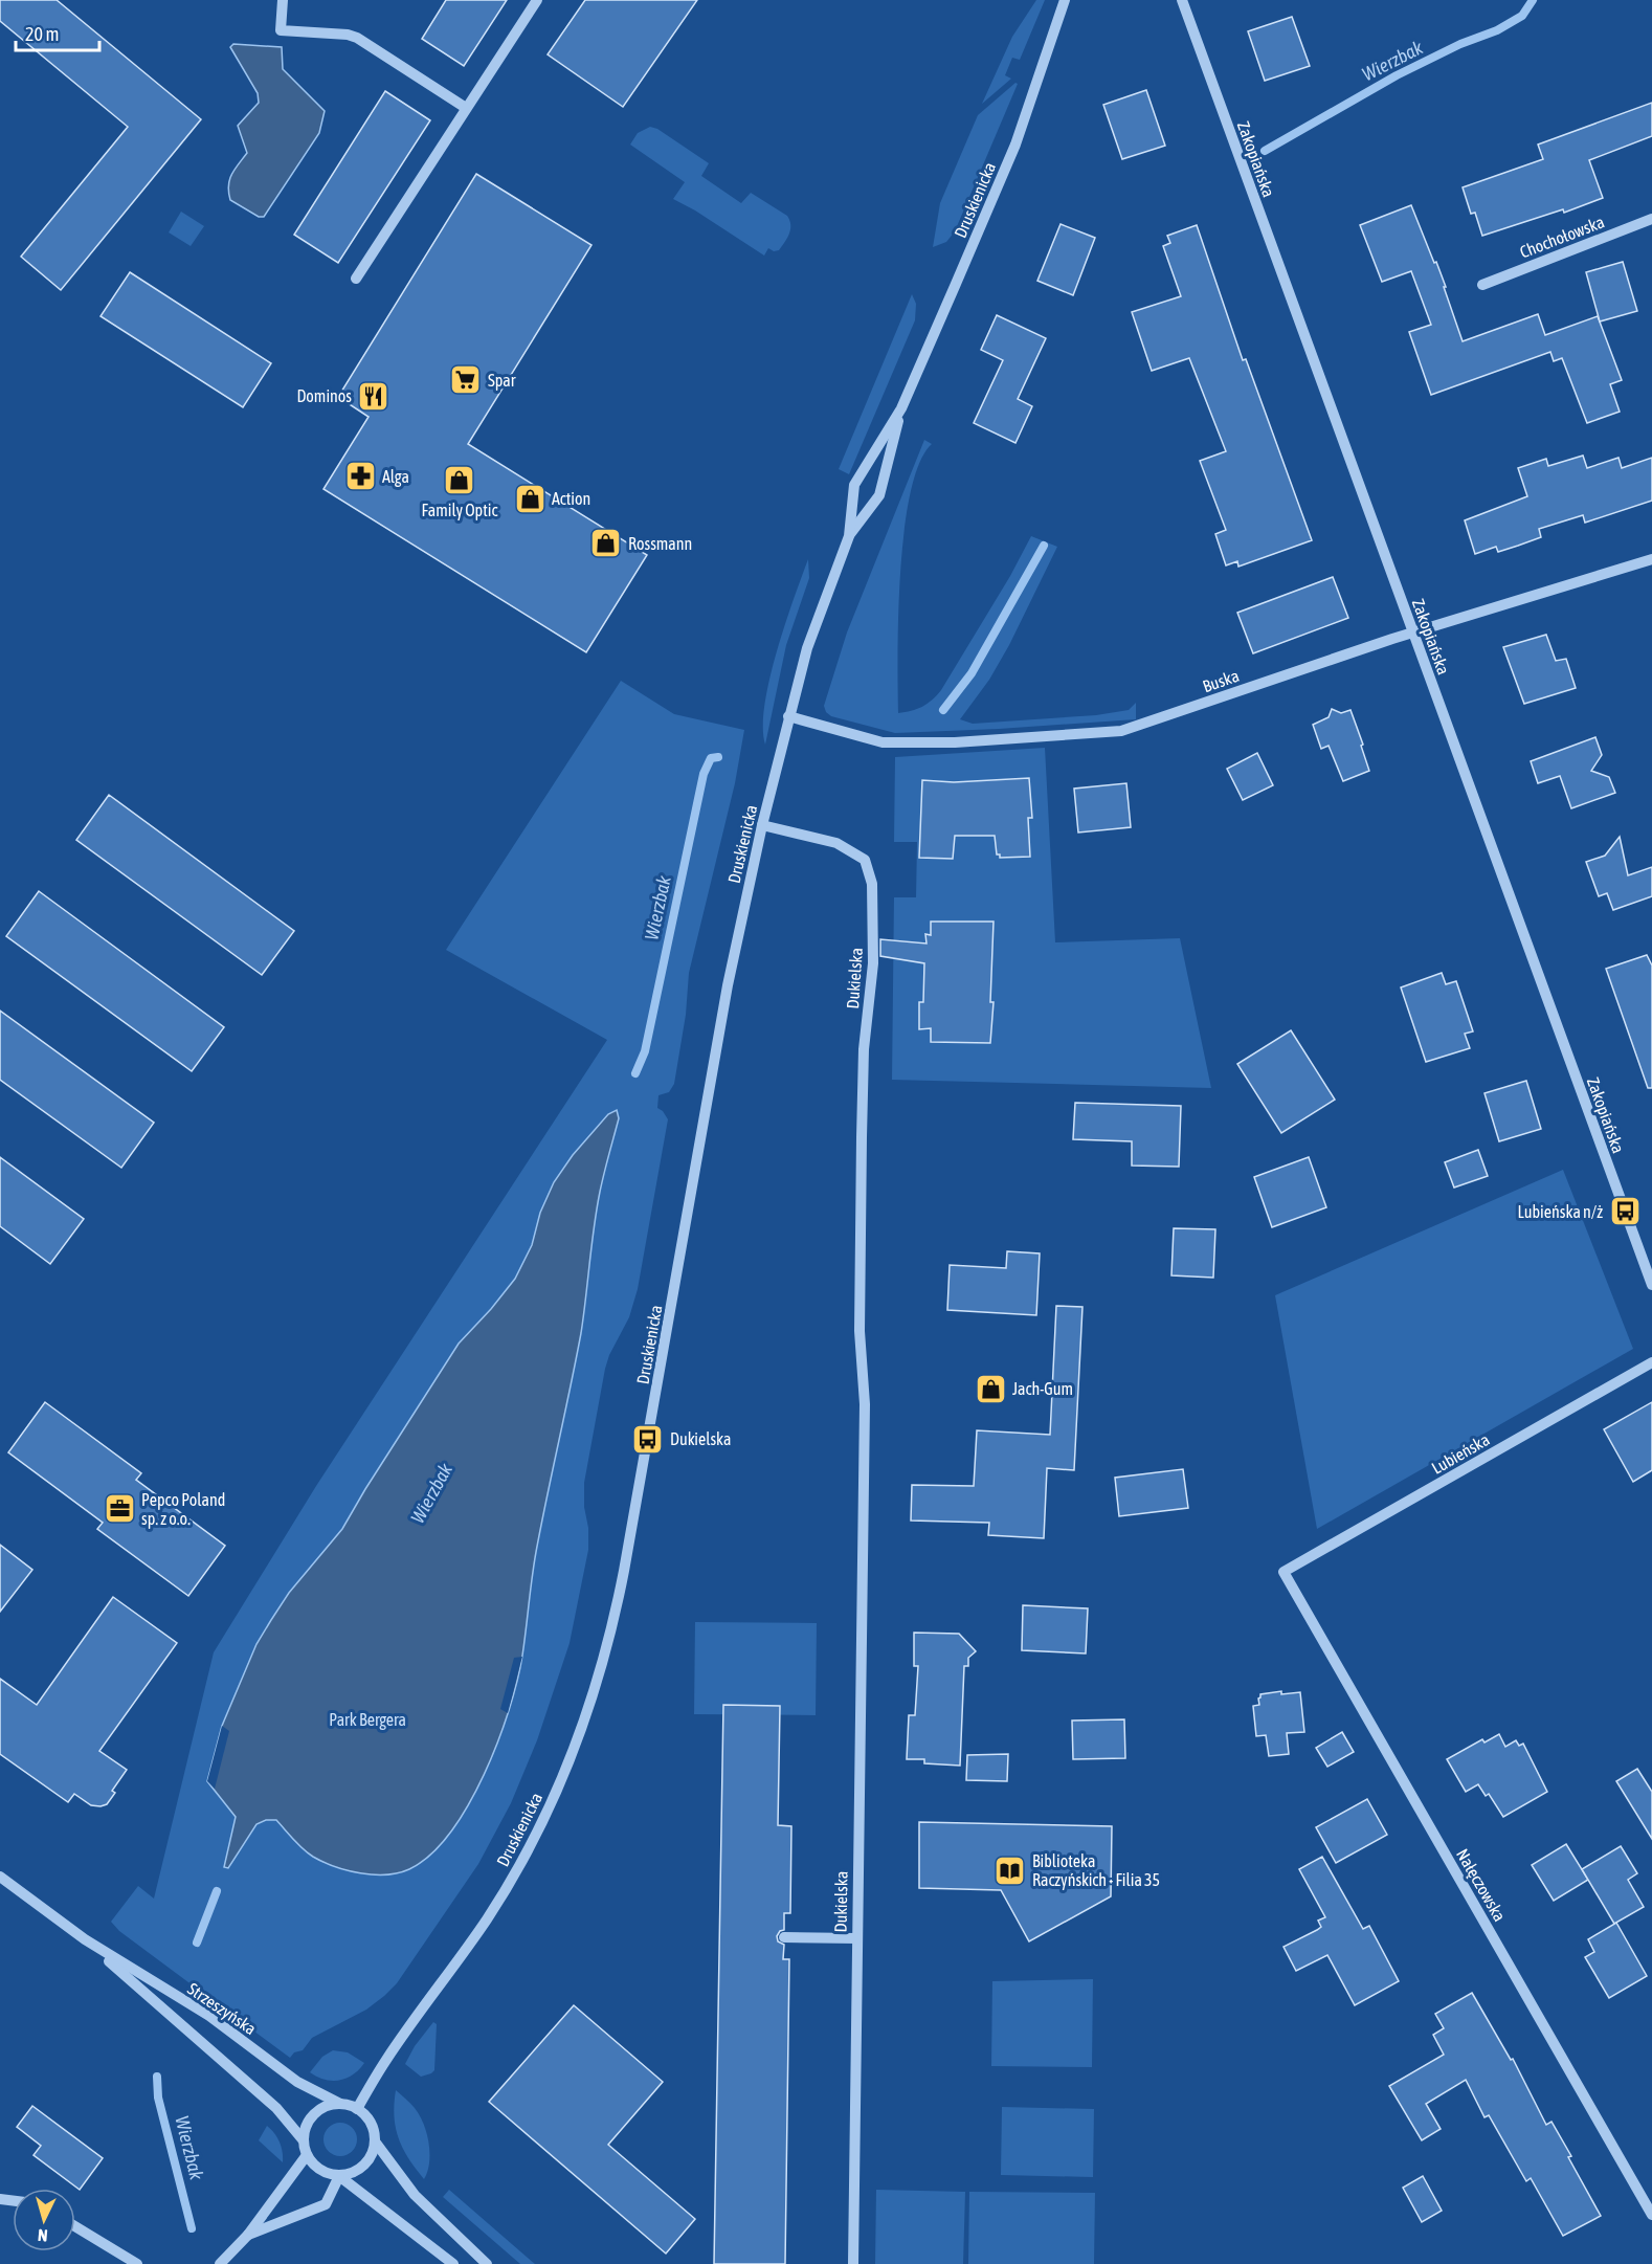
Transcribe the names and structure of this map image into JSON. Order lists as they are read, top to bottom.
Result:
{
  "streets": {
    "street": [
      "Zakopiańska",
      "Druskienicka",
      "Chochołowska",
      "Buska",
      "Dukielska",
      "Lubieńska",
      "Nałęczowska",
      "Strzeszyńska"
    ]
  },
  "crossings": [
    ["Zakopiańska", "Buska"],
    ["Druskienicka", "Buska"],
    ["Druskienicka", "Dukielska"],
    ["Druskienicka", "Strzeszyńska"],
    ["Lubieńska", "Nałęczowska"]
  ],
  "water": ["Wierzbak"],
  "parks": ["Park Bergera"],
  "places": {
    "supermarket": ["Spar"],
    "restaurant": ["Dominos"],
    "pharmacy": ["Alga"],
    "shop": [
      "Family Optic",
      "Action",
      "Rossmann",
      "Jach-Gum"
    ],
    "bus stop": ["Lubieńska n/ż", "Dukielska"],
    "office": ["Pepco Poland sp. z o.o."],
    "library": ["Biblioteka Raczyńskich - Filia 35"]
  },
  "scale_bar": "20 m",
  "north": "bottom"
}
